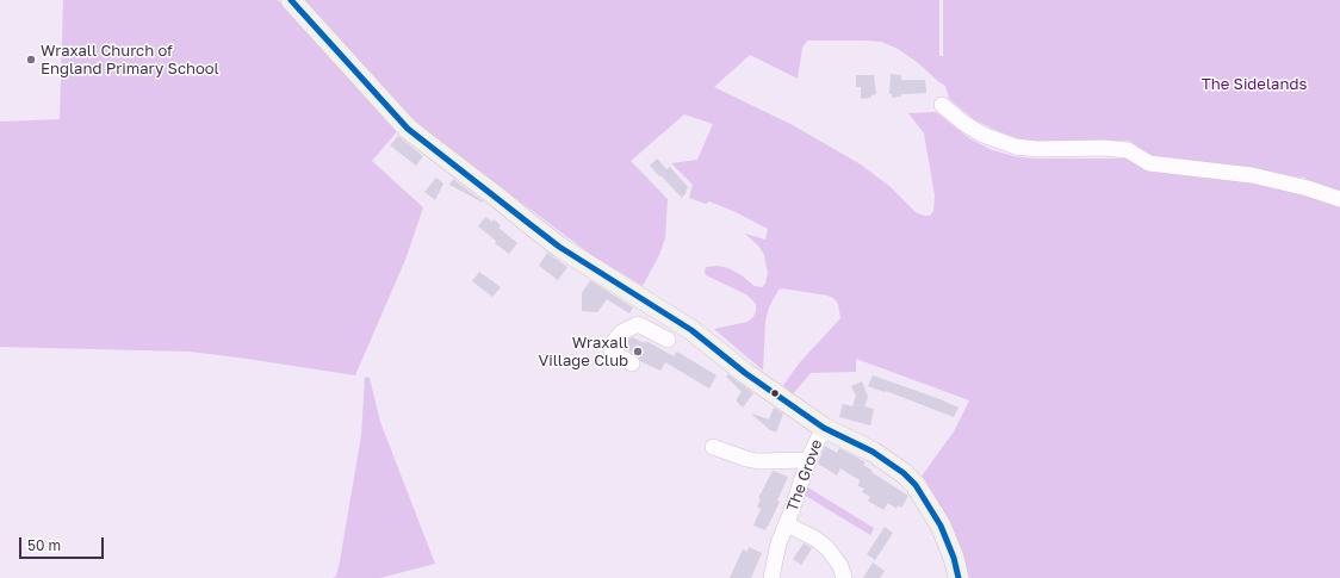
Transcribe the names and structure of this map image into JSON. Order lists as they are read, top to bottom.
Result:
{
  "streets": {
    "street": ["The Grove"]
  },
  "parks": ["The Sidelands"],
  "places": ["Wraxall Church of England Primary School", "Wraxall Village Club"],
  "scale_bar": "50 m"
}
